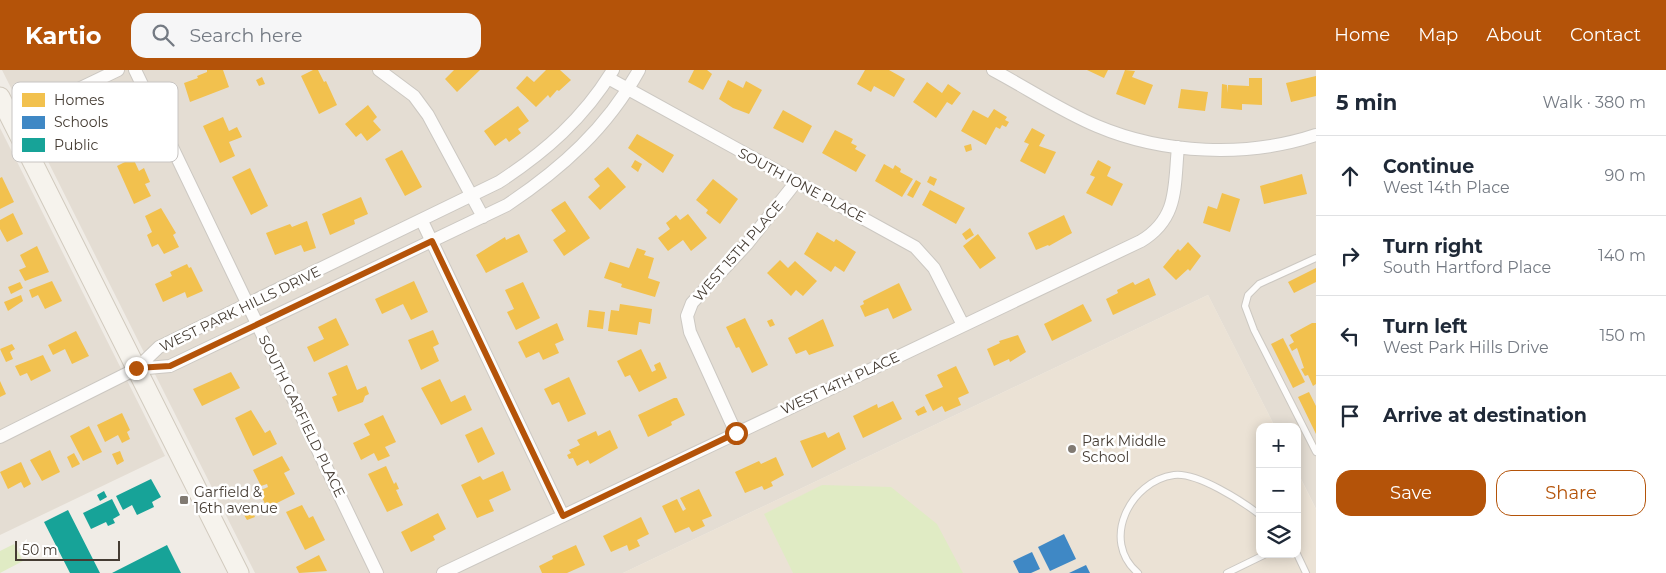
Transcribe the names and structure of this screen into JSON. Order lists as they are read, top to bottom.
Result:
{
  "streets": {
    "street": [
      "SOUTH IONE PLACE",
      "WEST 15TH PLACE",
      "WEST PARK HILLS DRIVE",
      "WEST 14TH PLACE",
      "SOUTH GARFIELD PLACE"
    ]
  },
  "crossings": [
    ["SOUTH IONE PLACE", "WEST 15TH PLACE"],
    ["SOUTH IONE PLACE", "WEST PARK HILLS DRIVE"],
    ["SOUTH IONE PLACE", "WEST 14TH PLACE"],
    ["WEST 15TH PLACE", "WEST 14TH PLACE"],
    ["WEST PARK HILLS DRIVE", "SOUTH GARFIELD PLACE"]
  ],
  "places": {
    "other": ["Park Middle School"],
    "transit": ["Garfield & 16th avenue"]
  },
  "legend": ["Homes", "Schools", "Public"],
  "scale_bar": "50 m",
  "page": {
    "header": "Kartio",
    "search": "Search here",
    "nav": [
      "Home",
      "Map",
      "About",
      "Contact"
    ],
    "heading": ["5 min", "Walk · 380 m"],
    "list": [
      ["Continue", "West 14th Place", "90 m"],
      ["Turn right", "South Hartford Place", "140 m"],
      ["Turn left", "West Park Hills Drive", "150 m"],
      "Arrive at destination"
    ],
    "map_buttons": ["+", "−"],
    "buttons": ["Save", "Share"],
    "scale": "50 m"
  }
}
